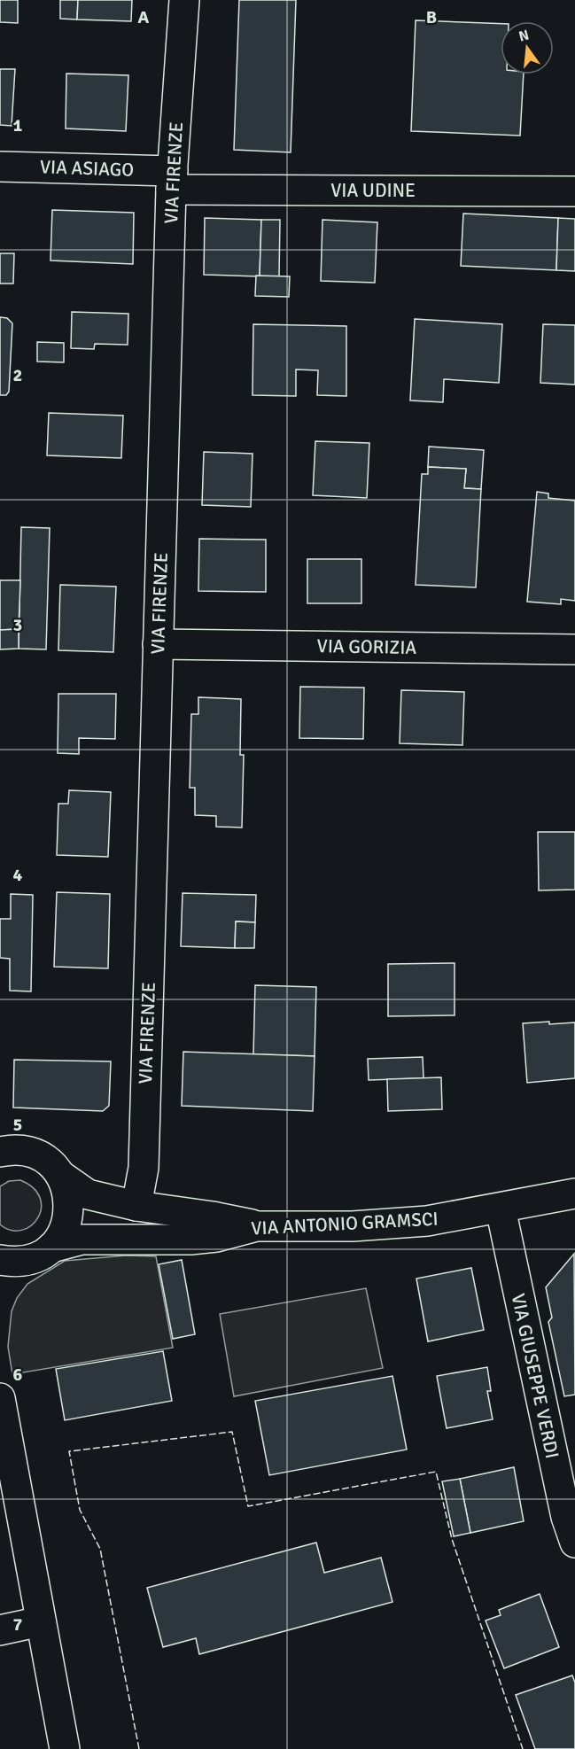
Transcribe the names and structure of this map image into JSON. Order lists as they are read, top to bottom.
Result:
{
  "streets": {
    "street": [
      "VIA ASIAGO",
      "VIA FIRENZE",
      "VIA UDINE",
      "VIA GORIZIA",
      "VIA ANTONIO GRAMSCI",
      "VIA GIUSEPPE VERDI"
    ]
  },
  "crossings": [
    ["VIA ASIAGO", "VIA FIRENZE"],
    ["VIA ASIAGO", "VIA UDINE"],
    ["VIA FIRENZE", "VIA UDINE"],
    ["VIA FIRENZE", "VIA GORIZIA"],
    ["VIA ANTONIO GRAMSCI", "VIA GIUSEPPE VERDI"]
  ],
  "north": "top",
  "grid": {
    "columns": ["A", "B"],
    "rows": [
      "1",
      "2",
      "3",
      "4",
      "5",
      "6",
      "7"
    ]
  }
}
